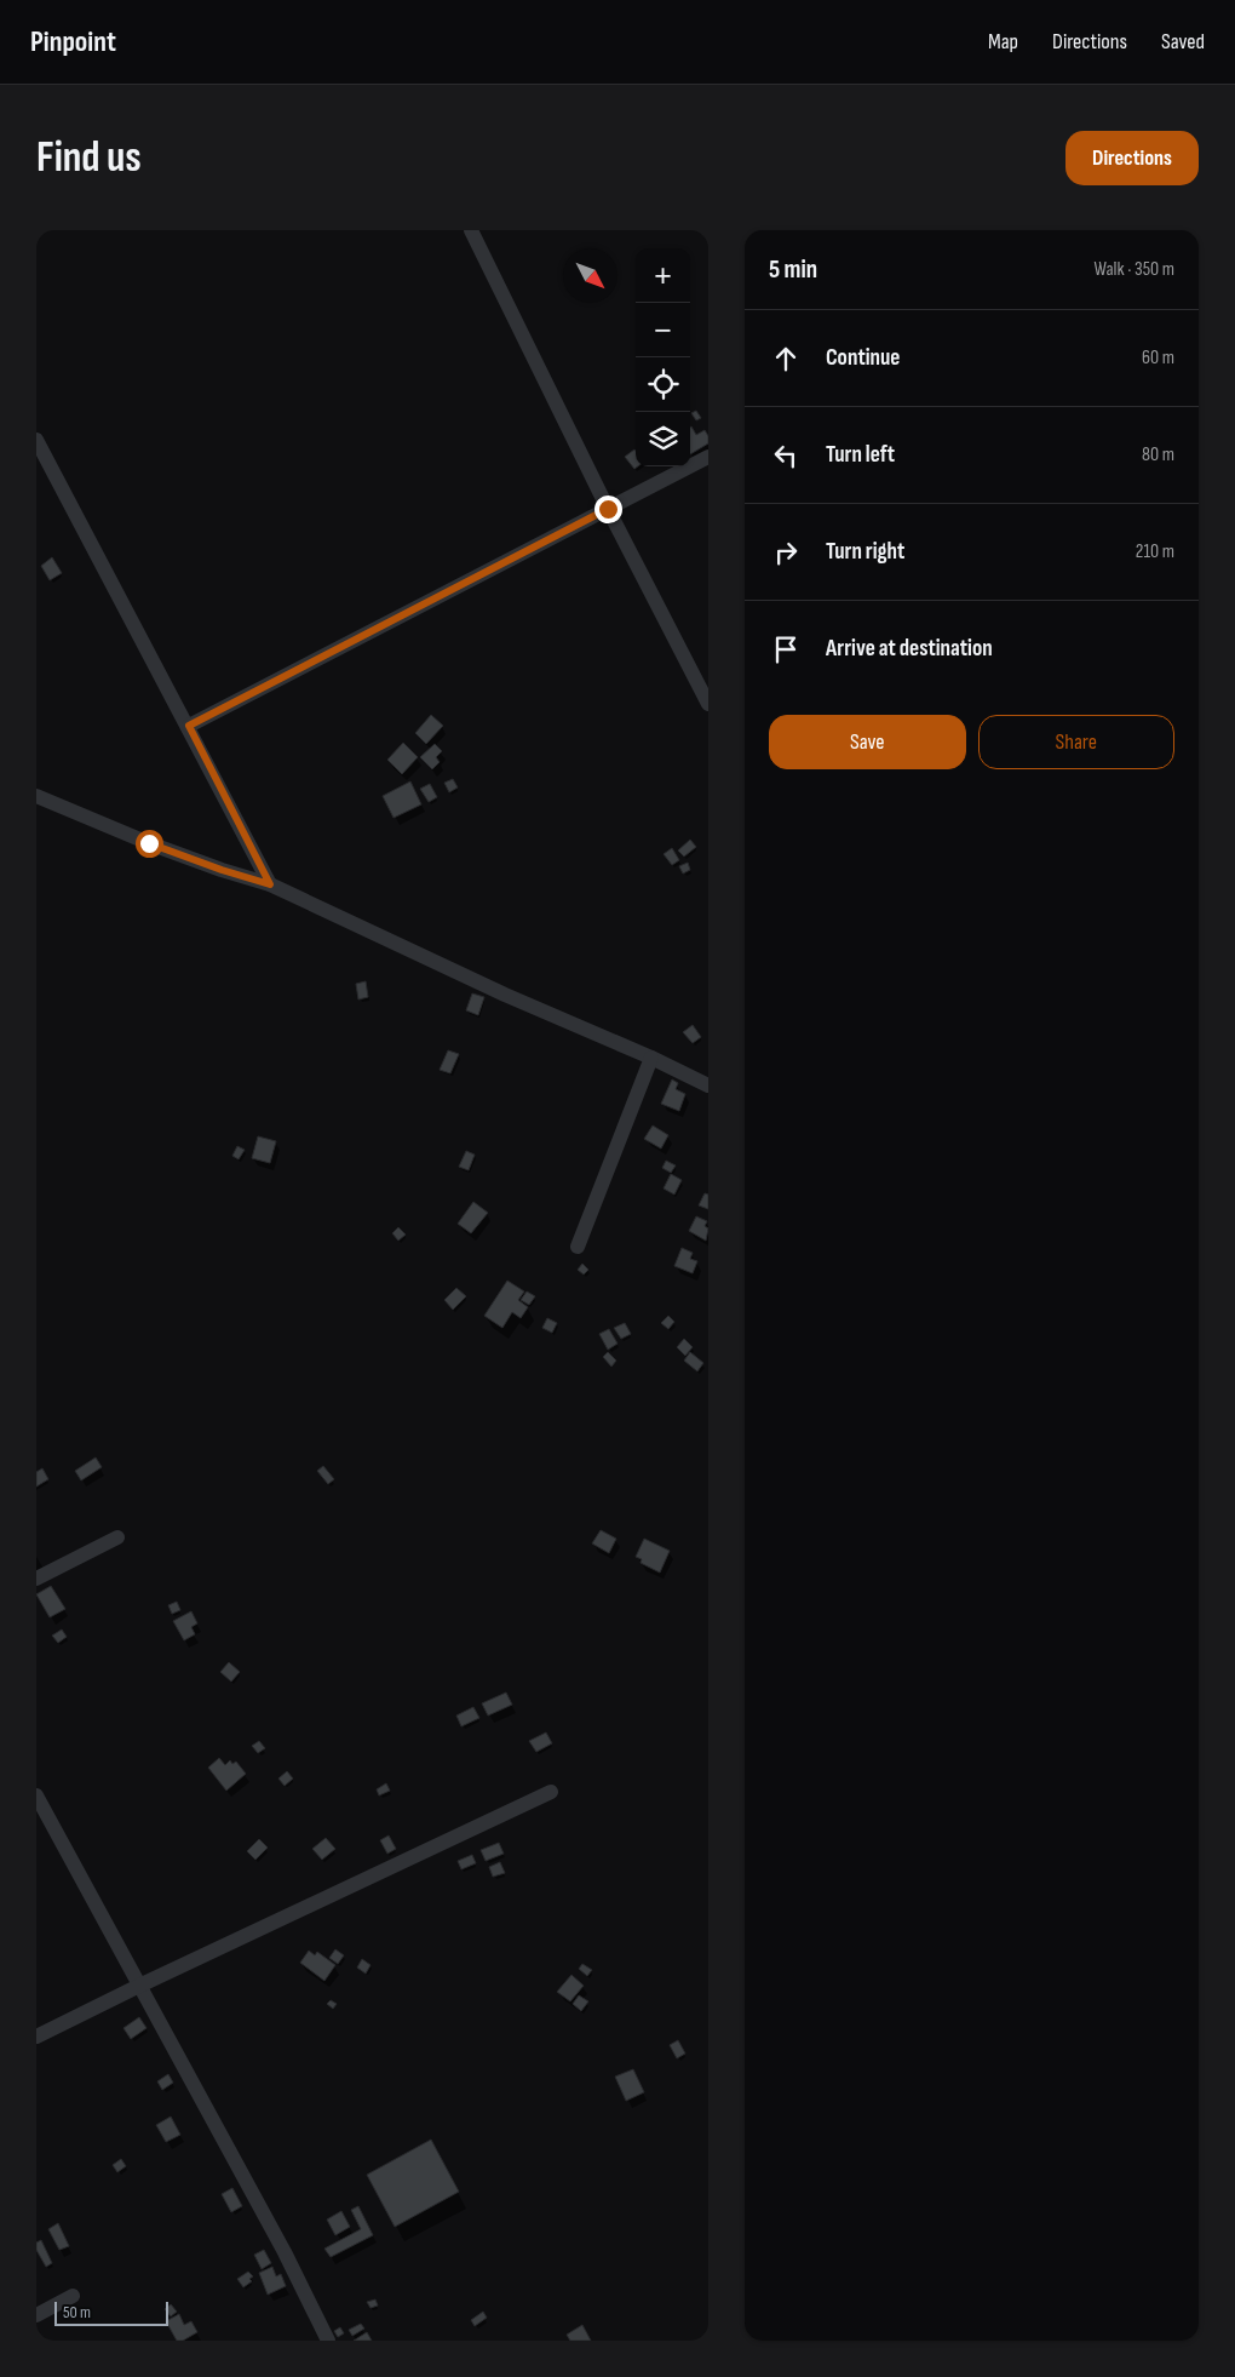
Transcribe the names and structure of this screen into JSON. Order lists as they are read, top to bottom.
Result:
{
  "scale_bar": "50 m",
  "north": "bottom right",
  "page": {
    "header": "Pinpoint",
    "nav": ["Map", "Directions", "Saved"],
    "buttons": [
      "Directions",
      ["Save", "Share"]
    ],
    "title": "Find us",
    "heading": ["5 min", "Walk · 350 m"],
    "map_buttons": ["+", "−"],
    "list": [
      ["Continue", "60 m"],
      ["Turn left", "80 m"],
      ["Turn right", "210 m"],
      "Arrive at destination"
    ],
    "scale": "50 m"
  }
}
